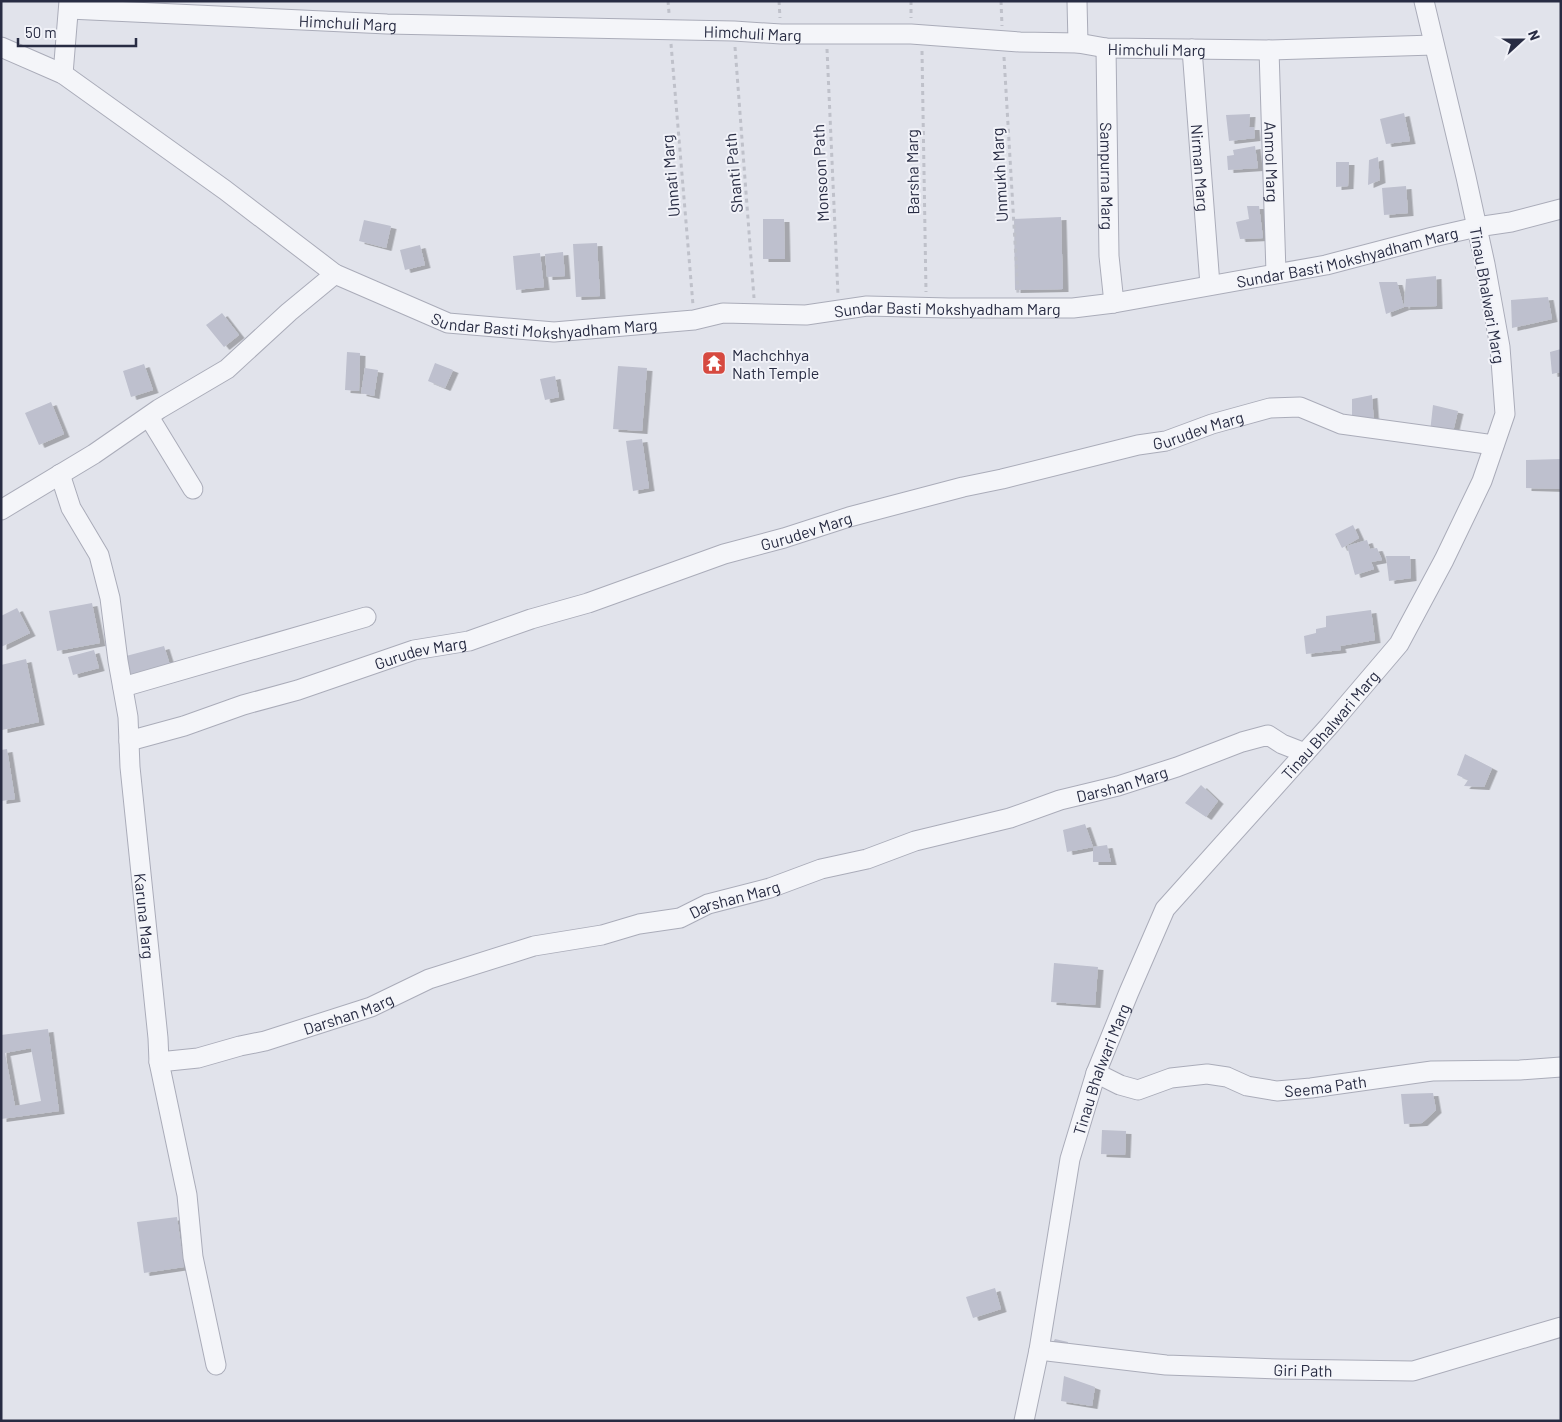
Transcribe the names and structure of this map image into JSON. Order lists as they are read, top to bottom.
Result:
{
  "streets": {
    "street": [
      "Himchuli Marg",
      "Anmol Marg",
      "Nirman Marg",
      "Sampurna Marg",
      "Sundar Basti Mokshyadham Marg",
      "Tinau Bhalwari Marg",
      "Gurudev Marg",
      "Darshan Marg",
      "Karuna Marg",
      "Seema Path",
      "Giri Path"
    ],
    "path": [
      "Barsha Marg",
      "Shanti Path",
      "Monsoon Path",
      "Unmukh Marg",
      "Unnati Marg"
    ]
  },
  "crossings": [
    ["Himchuli Marg", "Anmol Marg"],
    ["Himchuli Marg", "Nirman Marg"],
    ["Himchuli Marg", "Barsha Marg"],
    ["Himchuli Marg", "Shanti Path"],
    ["Himchuli Marg", "Monsoon Path"],
    ["Himchuli Marg", "Unmukh Marg"],
    ["Himchuli Marg", "Unnati Marg"],
    ["Himchuli Marg", "Sampurna Marg"],
    ["Himchuli Marg", "Tinau Bhalwari Marg"],
    ["Anmol Marg", "Sundar Basti Mokshyadham Marg"],
    ["Nirman Marg", "Sundar Basti Mokshyadham Marg"],
    ["Barsha Marg", "Sundar Basti Mokshyadham Marg"],
    ["Shanti Path", "Sundar Basti Mokshyadham Marg"],
    ["Monsoon Path", "Sundar Basti Mokshyadham Marg"],
    ["Unmukh Marg", "Sundar Basti Mokshyadham Marg"],
    ["Unnati Marg", "Sundar Basti Mokshyadham Marg"],
    ["Sampurna Marg", "Sundar Basti Mokshyadham Marg"],
    ["Sundar Basti Mokshyadham Marg", "Tinau Bhalwari Marg"],
    ["Tinau Bhalwari Marg", "Gurudev Marg"],
    ["Tinau Bhalwari Marg", "Darshan Marg"],
    ["Tinau Bhalwari Marg", "Seema Path"],
    ["Tinau Bhalwari Marg", "Giri Path"],
    ["Gurudev Marg", "Karuna Marg"],
    ["Darshan Marg", "Karuna Marg"]
  ],
  "places": {
    "temple": ["Machchhya Nath Temple"]
  },
  "scale_bar": "50 m",
  "north": "right"
}
